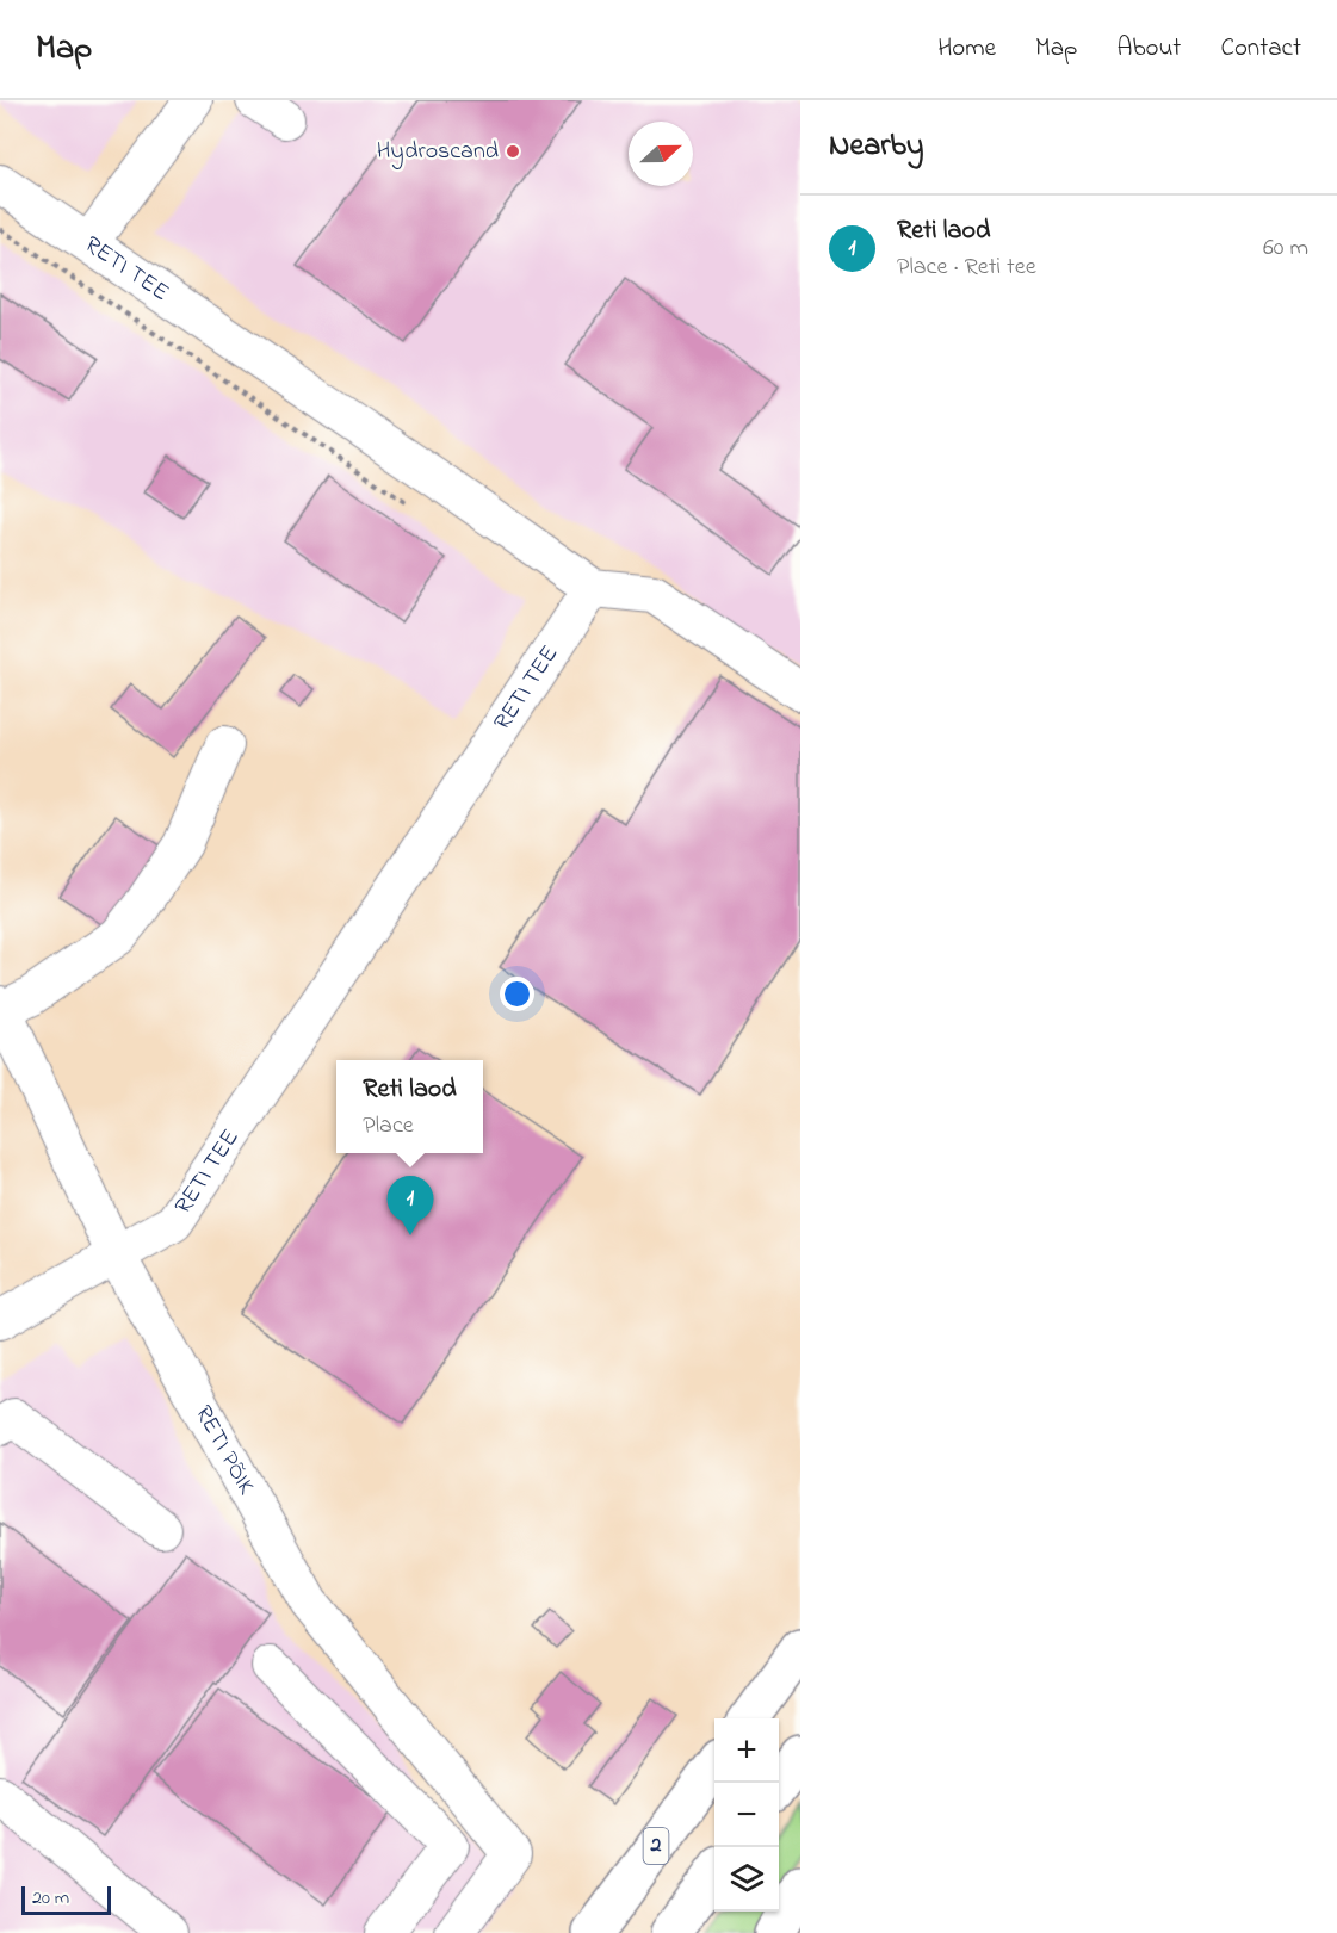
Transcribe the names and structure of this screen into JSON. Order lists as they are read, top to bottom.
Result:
{
  "streets": {
    "highway": ["2"],
    "street": ["RETI TEE", "RETI PÕIK"]
  },
  "crossings": [
    ["RETI TEE", "RETI PÕIK"]
  ],
  "places": ["Hydroscand"],
  "scale_bar": "20 m",
  "north": "right",
  "page": {
    "header": "Map",
    "nav": [
      "Home",
      "Map",
      "About",
      "Contact"
    ],
    "heading": "Nearby",
    "list": [
      {
        "mark": "1",
        "name": "Reti laod",
        "note": "Place · Reti tee",
        "value": "60 m"
      }
    ],
    "popup": ["Reti laod", "Place"],
    "pins": "1",
    "map_buttons": ["+", "−"],
    "scale": "20 m"
  }
}
